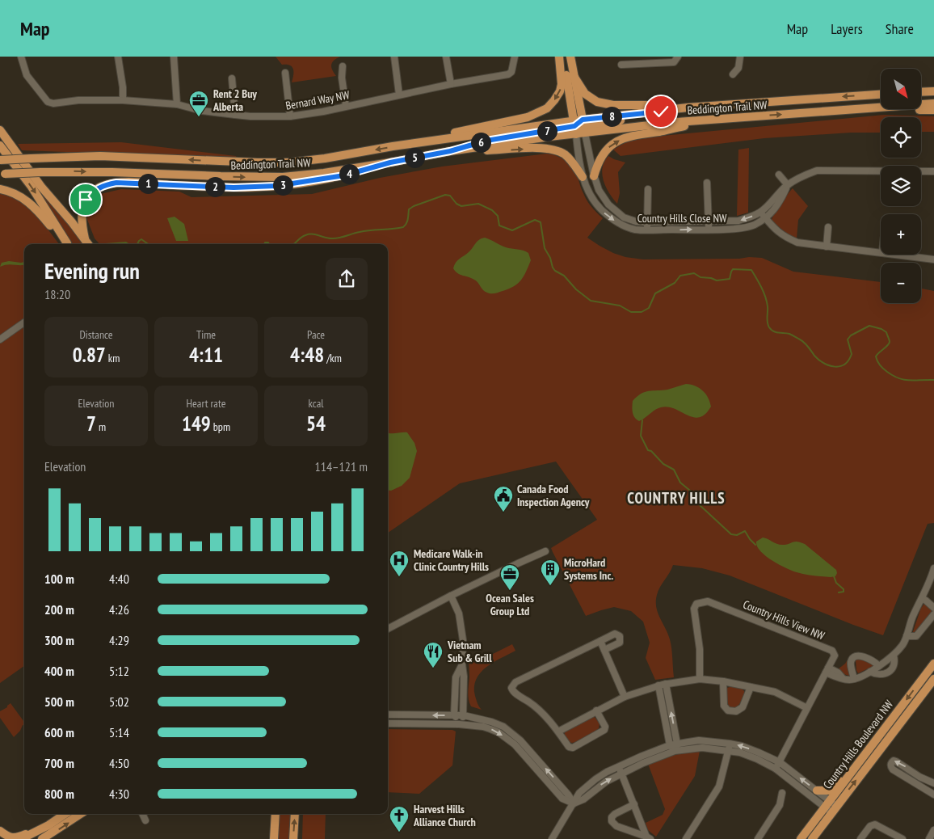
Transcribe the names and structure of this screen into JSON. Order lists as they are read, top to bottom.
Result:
{
  "streets": {
    "main road": ["Beddington Trail NW", "Country Hills Boulevard NW"],
    "street": ["Bernard Way NW", "Country Hills Close NW", "Country Hills View NW"]
  },
  "crossings": [
    ["Beddington Trail NW", "Country Hills Close NW"]
  ],
  "districts": ["COUNTRY HILLS"],
  "places": {
    "office": ["Rent 2 Buy Alberta", "Ocean Sales Group Ltd"],
    "public building": ["Canada Food Inspection Agency"],
    "hospital": ["Medicare Walk-in Clinic Country Hills"],
    "building": ["MicroHard Systems Inc."],
    "restaurant": ["Vietnam Sub & Grill"],
    "church": ["Harvest Hills Alliance Church"]
  },
  "north": "bottom right",
  "page": {
    "header": "Map",
    "nav": ["Map", "Layers", "Share"],
    "map_buttons": ["+", "−"],
    "pins": [
      "8",
      "7",
      "6",
      "5",
      "4",
      "1",
      "3",
      "2"
    ],
    "heading": ["Evening run", "18:20"],
    "stats": [
      ["Distance", "0.87 km"],
      ["Time", "4:11"],
      ["Pace", "4:48 /km"],
      ["Elevation", "7 m"],
      ["Heart rate", "149 bpm"],
      ["kcal", "54"]
    ],
    "chart": ["Elevation", "114–121 m"],
    "list": [
      {
        "name": "100 m",
        "note": "4:40"
      },
      {
        "name": "200 m",
        "note": "4:26"
      },
      {
        "name": "300 m",
        "note": "4:29"
      },
      {
        "name": "400 m",
        "note": "5:12"
      },
      {
        "name": "500 m",
        "note": "5:02"
      },
      {
        "name": "600 m",
        "note": "5:14"
      },
      {
        "name": "700 m",
        "note": "4:50"
      },
      {
        "name": "800 m",
        "note": "4:30"
      }
    ]
  }
}
